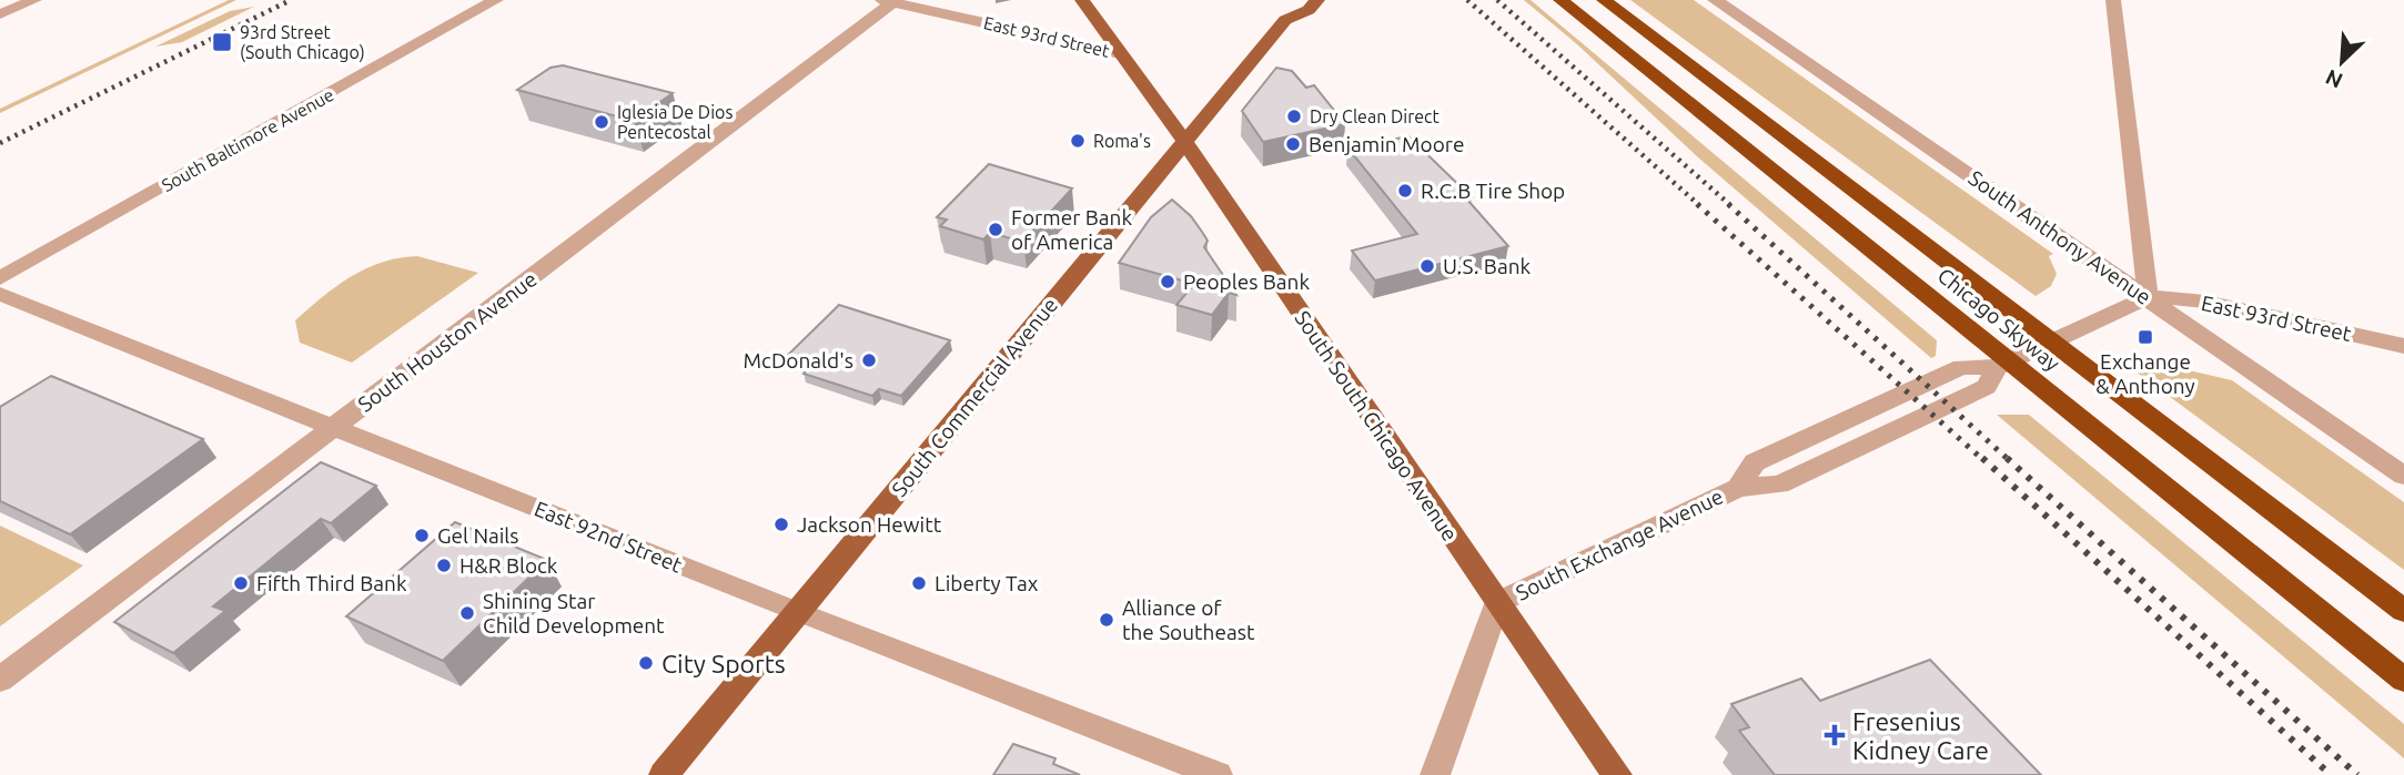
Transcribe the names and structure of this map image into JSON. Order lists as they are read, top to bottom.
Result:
{
  "streets": {
    "highway": ["Chicago Skyway"],
    "main road": ["South Commercial Avenue", "South South Chicago Avenue"],
    "street": [
      "East 93rd Street",
      "South Baltimore Avenue",
      "South Anthony Avenue",
      "South Houston Avenue",
      "East 92nd Street",
      "South Exchange Avenue"
    ]
  },
  "crossings": [
    ["East 93rd Street", "South Anthony Avenue"],
    ["East 93rd Street", "South Houston Avenue"],
    ["East 93rd Street", "South South Chicago Avenue"],
    ["East 93rd Street", "South Exchange Avenue"],
    ["South Anthony Avenue", "South Exchange Avenue"],
    ["South Houston Avenue", "East 92nd Street"],
    ["South Commercial Avenue", "South South Chicago Avenue"],
    ["South Commercial Avenue", "East 92nd Street"],
    ["South South Chicago Avenue", "South Exchange Avenue"]
  ],
  "places": {
    "transit": ["93rd Street (South Chicago)", "Exchange & Anthony"],
    "other": [
      "Dry Clean Direct",
      "Iglesia De Dios Pentecostal",
      "Roma's",
      "Benjamin Moore",
      "R.C.B Tire Shop",
      "Former Bank of America",
      "U.S. Bank",
      "Peoples Bank",
      "McDonald's",
      "Jackson Hewitt",
      "Gel Nails",
      "H&R Block",
      "Fifth Third Bank",
      "Liberty Tax",
      "Shining Star Child Development",
      "Alliance of the Southeast",
      "City Sports"
    ],
    "health": ["Fresenius Kidney Care"]
  },
  "north": "bottom left"
}
